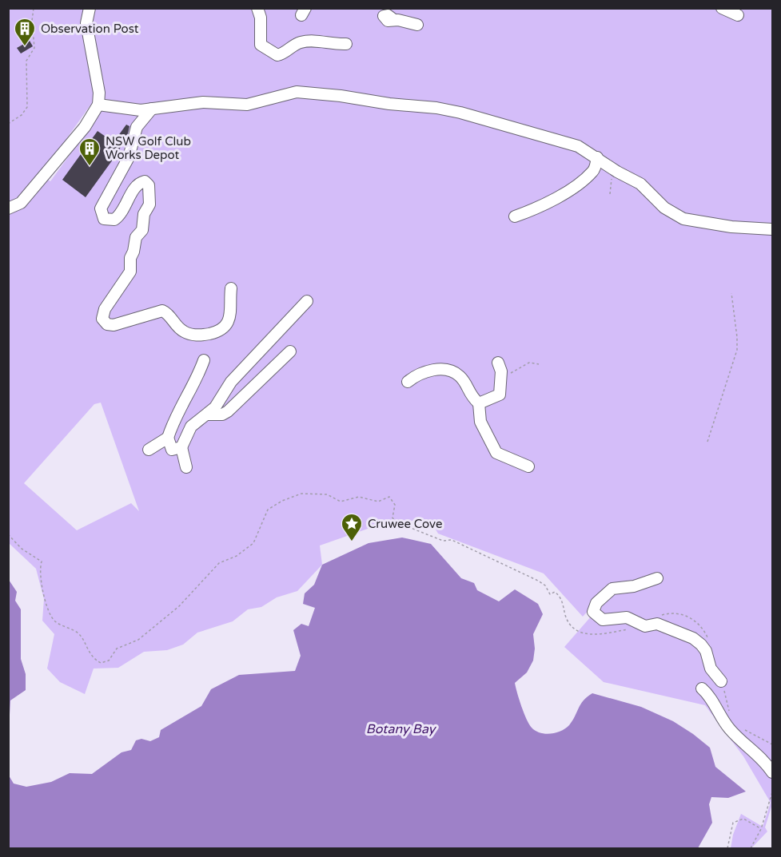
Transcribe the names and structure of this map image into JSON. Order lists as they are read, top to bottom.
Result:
{
  "water": ["Botany Bay"],
  "places": {
    "building": ["Observation Post", "NSW Golf Club Works Depot"],
    "place": ["Cruwee Cove"]
  }
}
